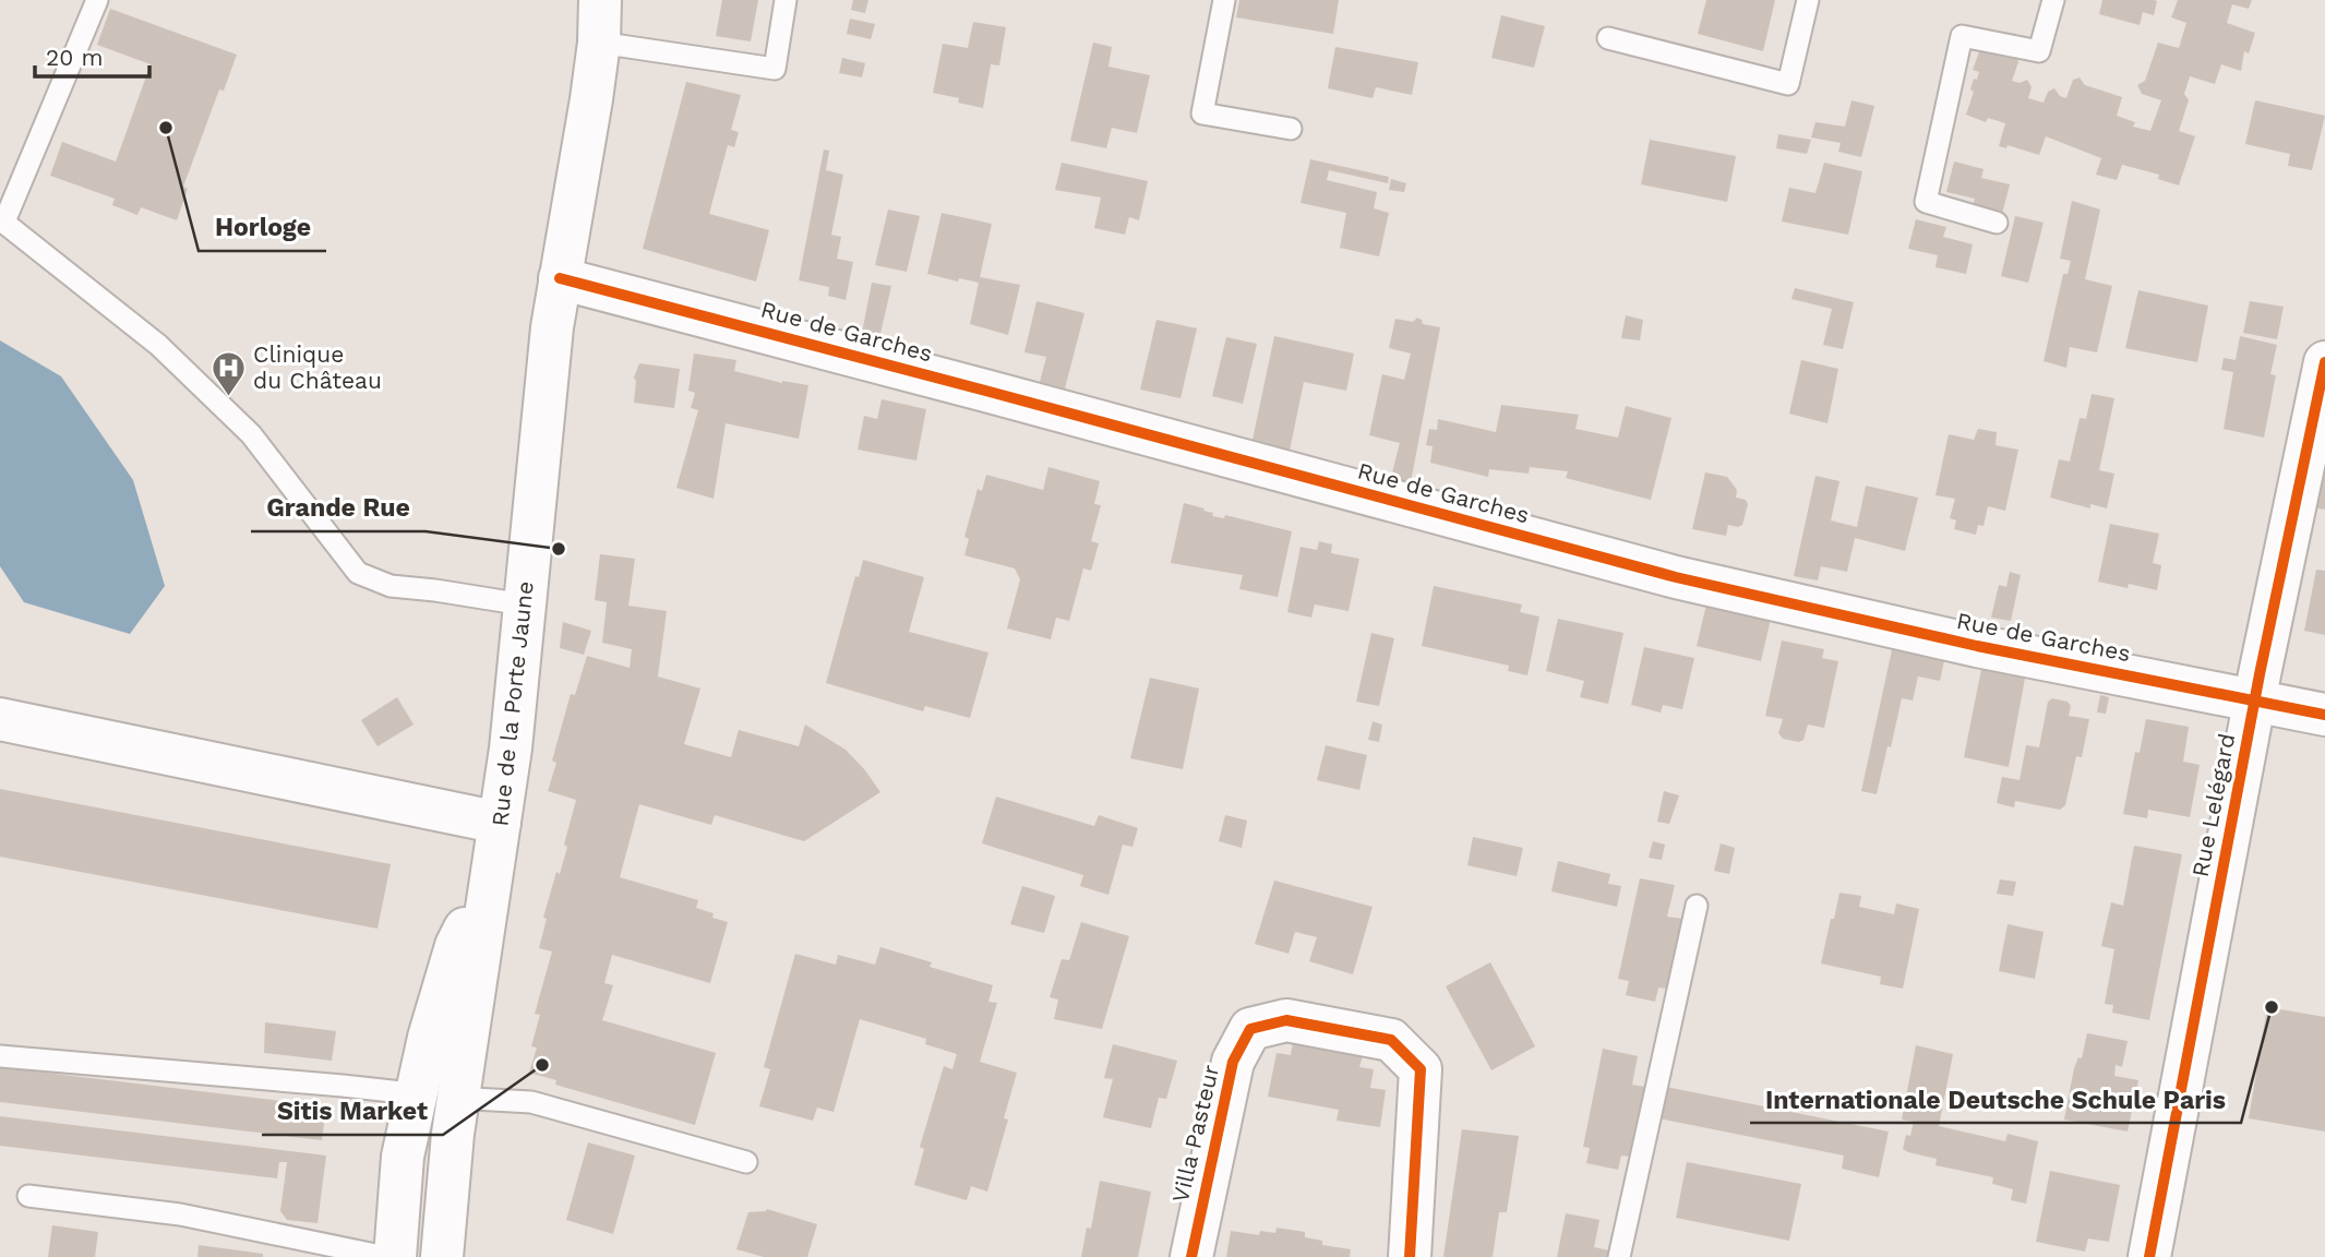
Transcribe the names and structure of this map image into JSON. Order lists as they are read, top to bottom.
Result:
{
  "streets": {
    "street": [
      "Rue de Garches",
      "Rue de la Porte Jaune",
      "Rue Lelégard",
      "Villa Pasteur"
    ]
  },
  "crossings": [
    ["Rue de Garches", "Rue de la Porte Jaune"],
    ["Rue de Garches", "Rue Lelégard"]
  ],
  "places": {
    "other": [
      "Horloge",
      "Grande Rue",
      "Internationale Deutsche Schule Paris",
      "Sitis Market"
    ],
    "hospital": ["Clinique du Château"]
  },
  "scale_bar": "20 m"
}
